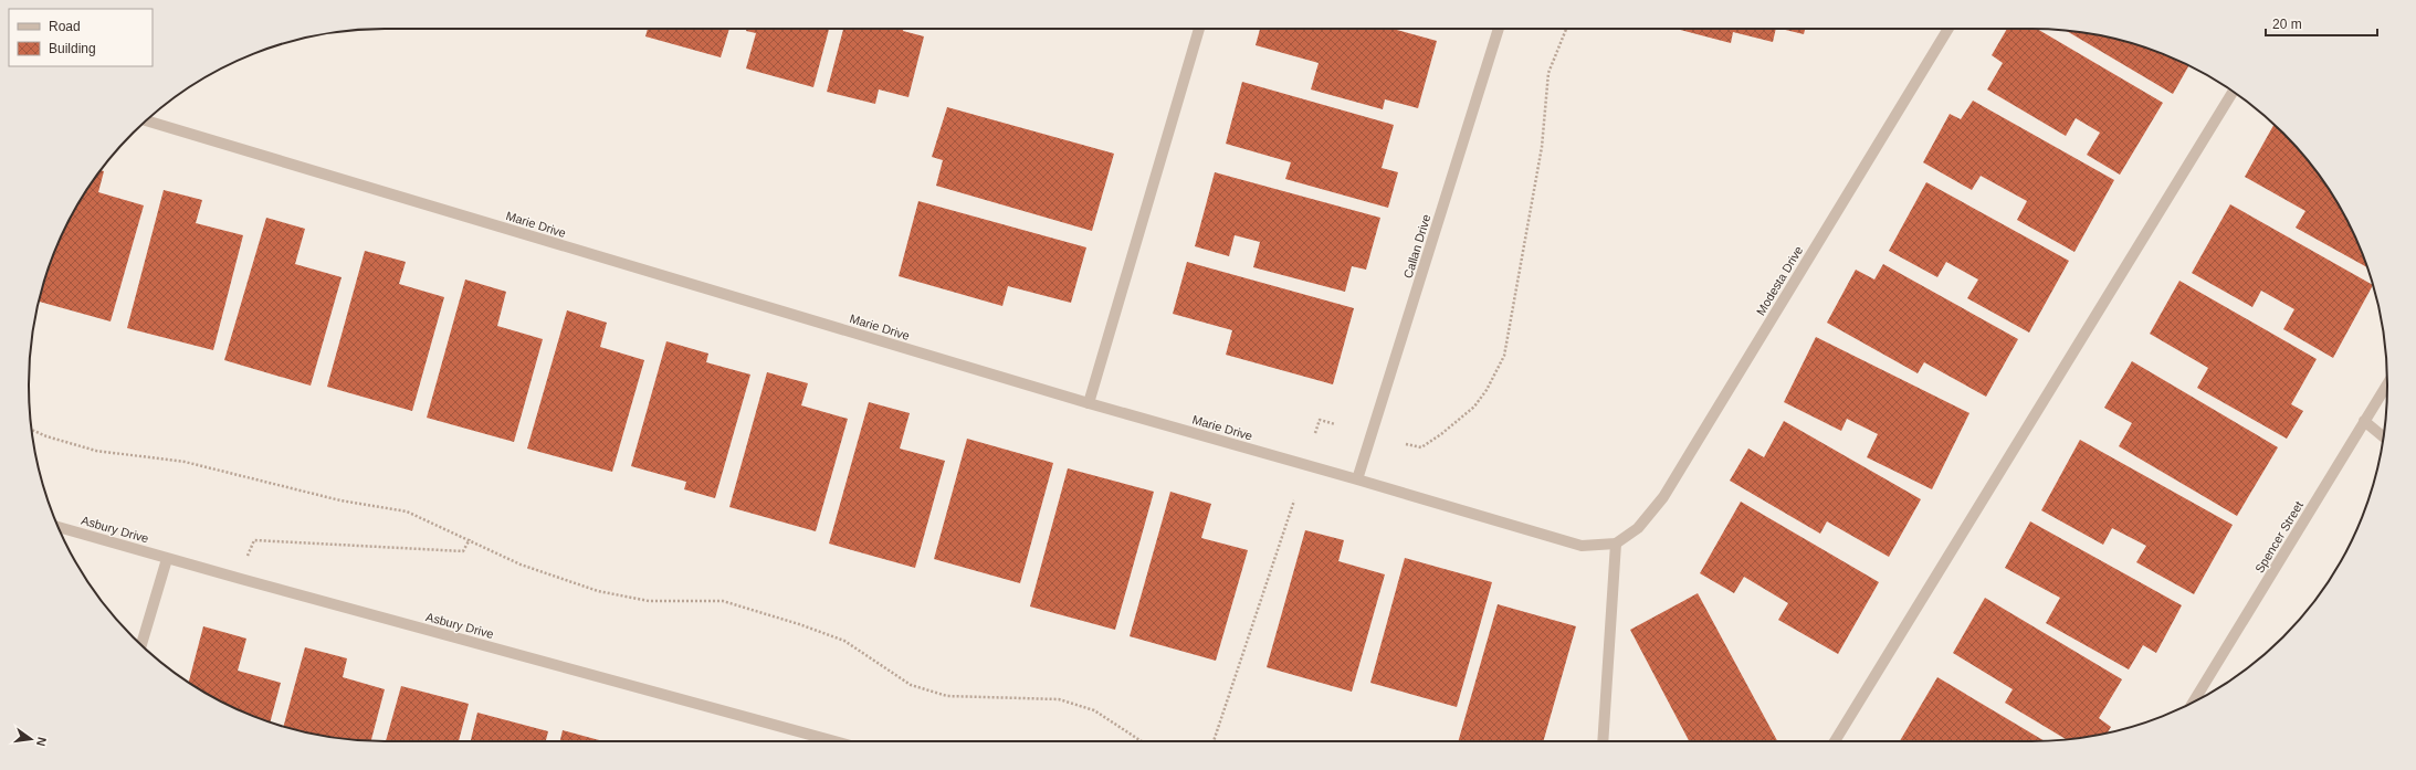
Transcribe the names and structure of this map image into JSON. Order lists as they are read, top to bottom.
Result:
{
  "streets": {
    "street": [
      "Marie Drive",
      "Callan Drive",
      "Modesta Drive",
      "Asbury Drive",
      "Spencer Street"
    ]
  },
  "crossings": [
    ["Marie Drive", "Callan Drive"],
    ["Marie Drive", "Modesta Drive"]
  ],
  "legend": ["Road", "Building"],
  "scale_bar": "20 m",
  "north": "right"
}
